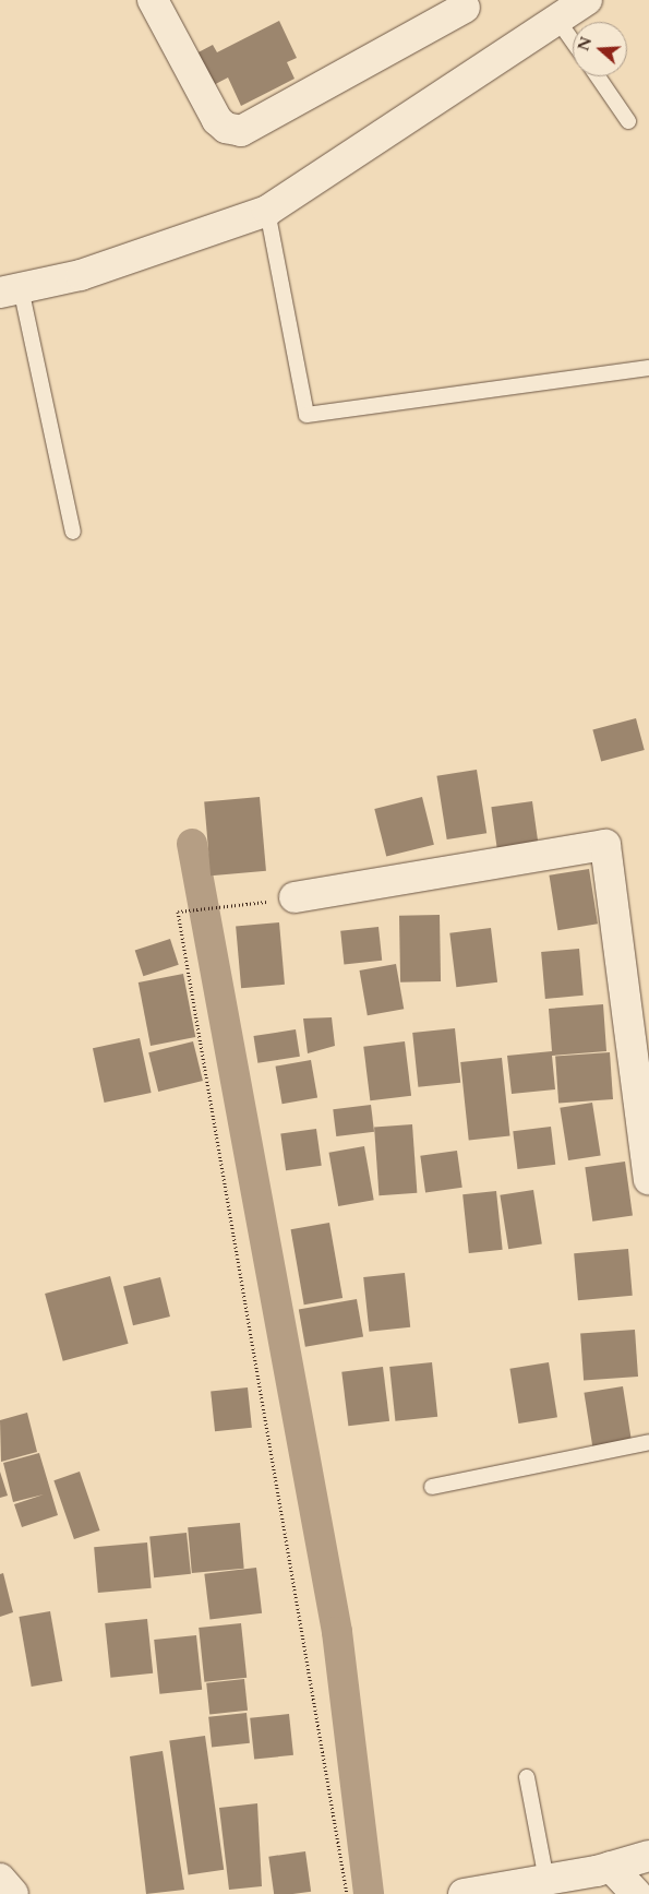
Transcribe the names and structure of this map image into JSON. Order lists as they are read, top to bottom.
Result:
{
  "north": "left"
}
